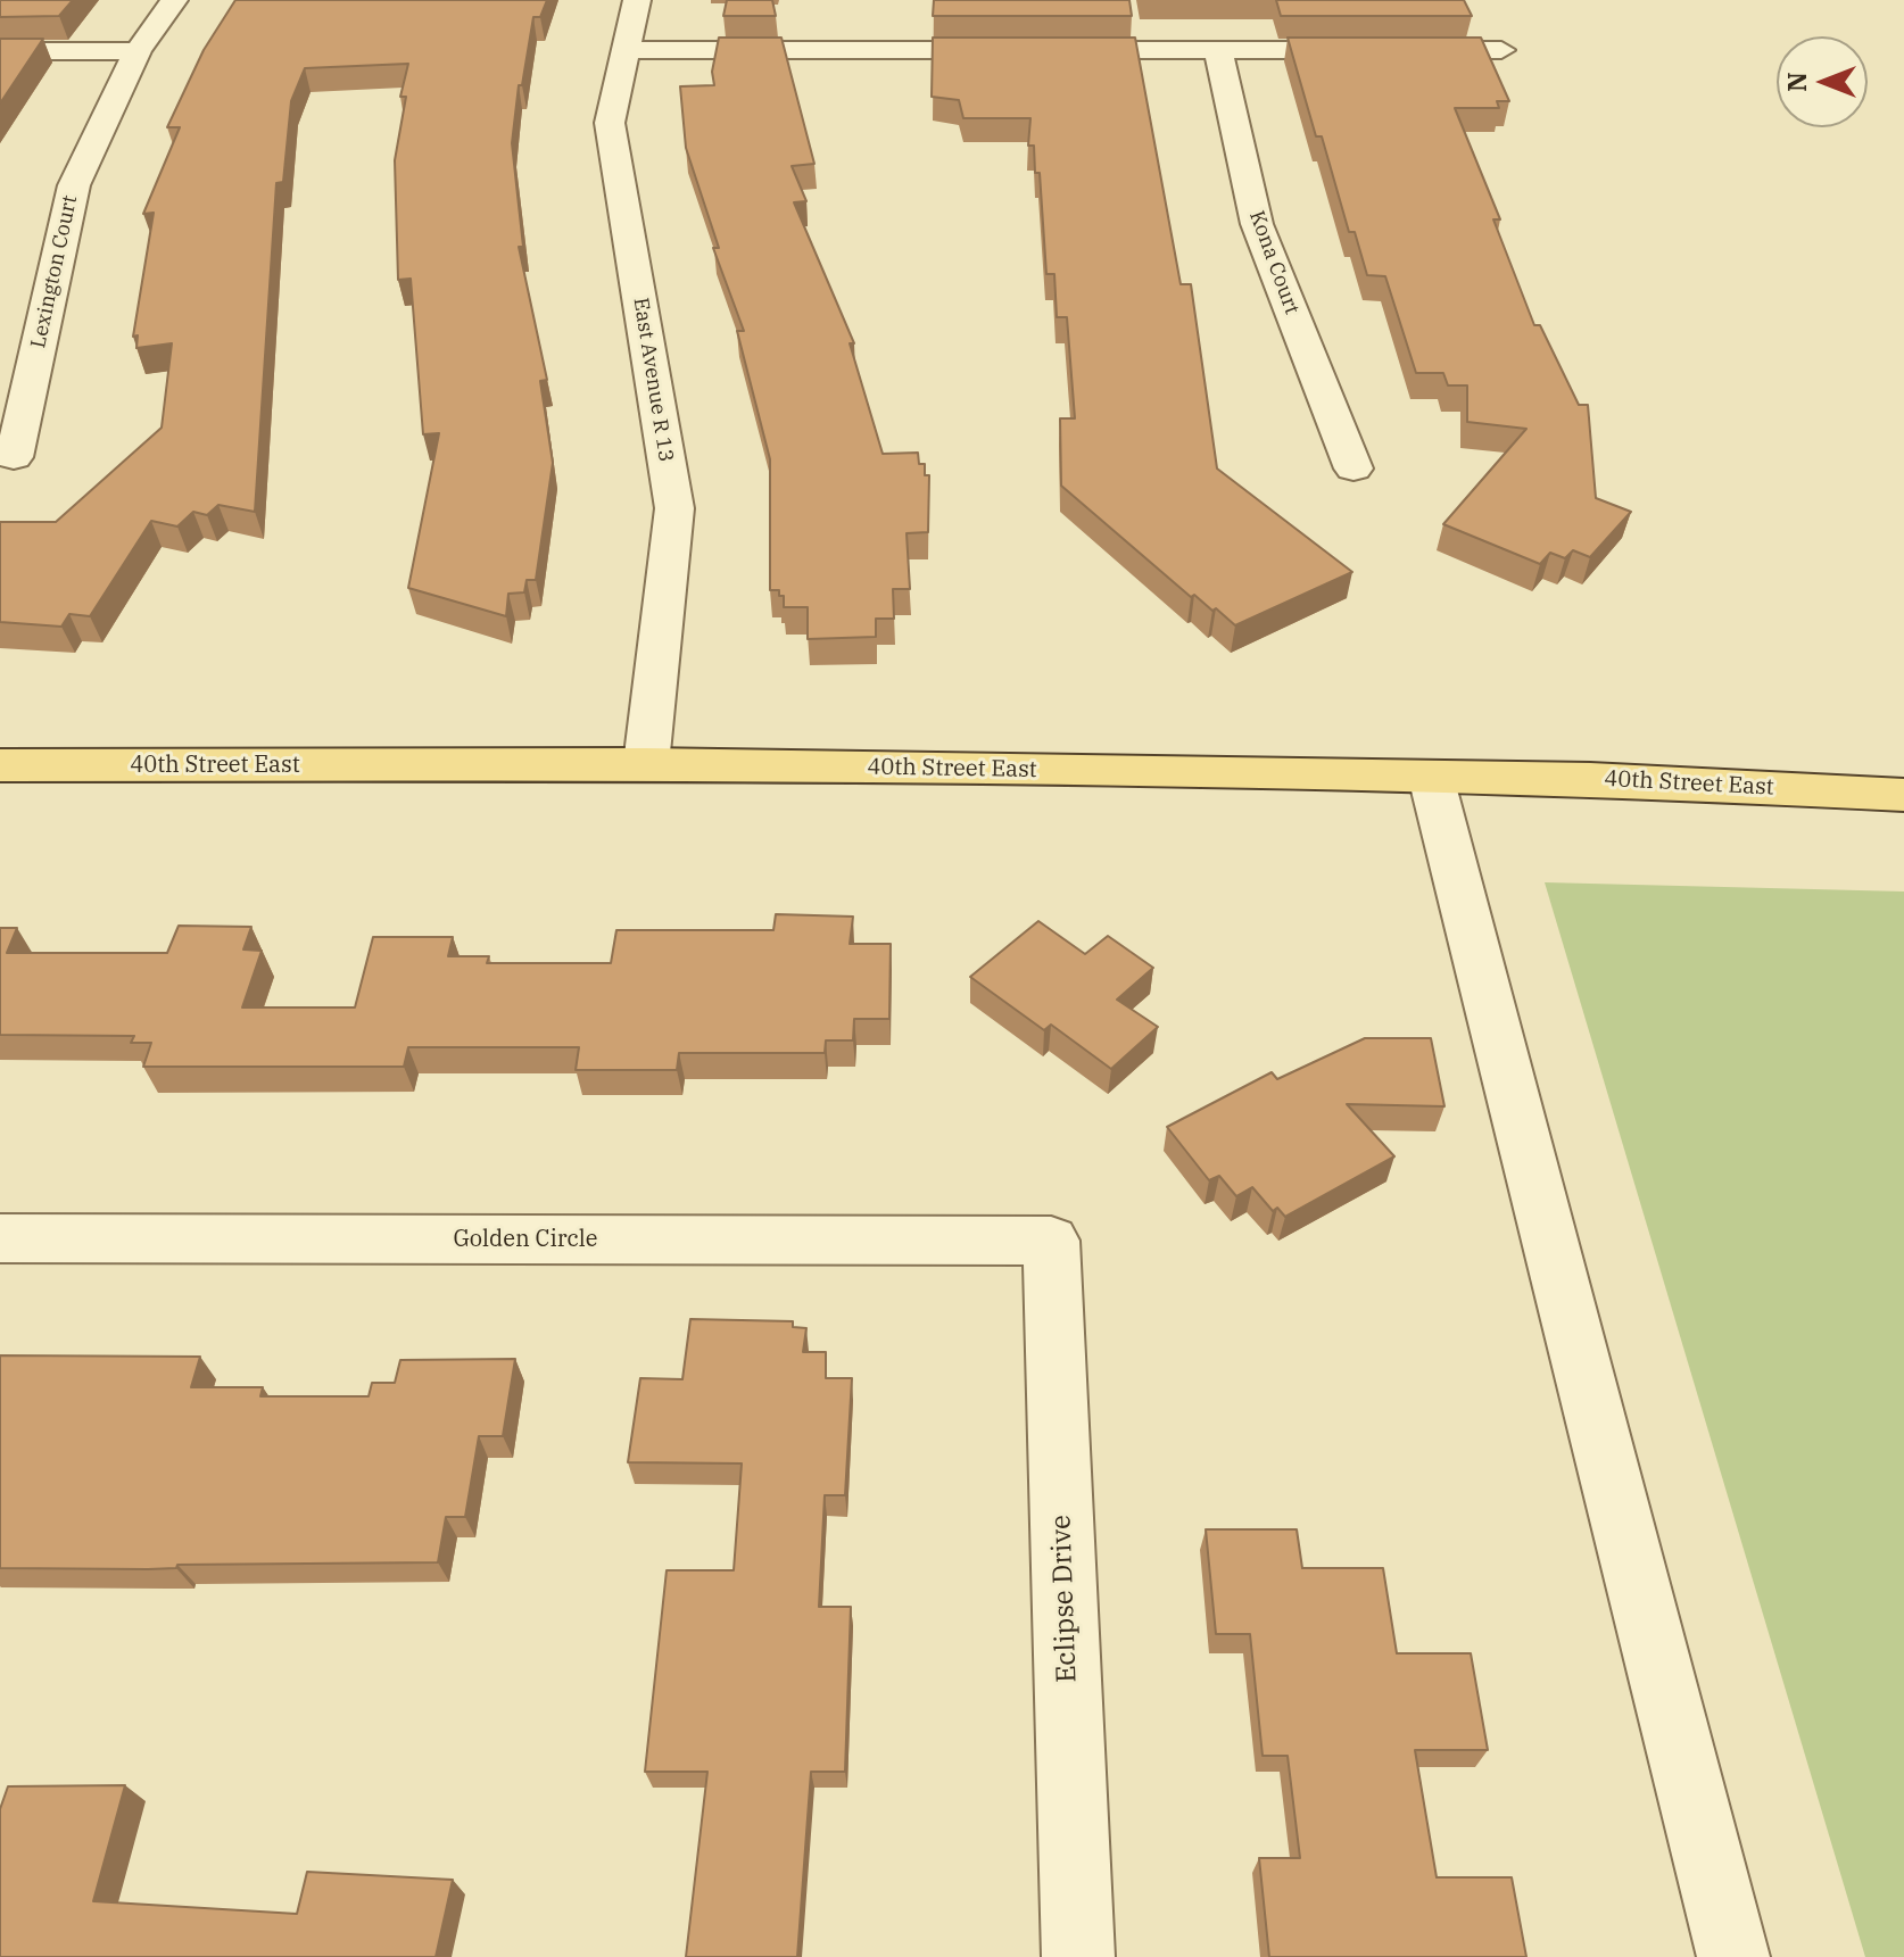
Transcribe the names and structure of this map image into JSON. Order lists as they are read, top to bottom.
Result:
{
  "streets": {
    "main road": ["40th Street East"],
    "street": [
      "Kona Court",
      "Lexington Court",
      "East Avenue R 13",
      "Golden Circle",
      "Eclipse Drive"
    ]
  },
  "crossings": [
    ["East Avenue R 13", "40th Street East"],
    ["Golden Circle", "Eclipse Drive"]
  ],
  "north": "left"
}
